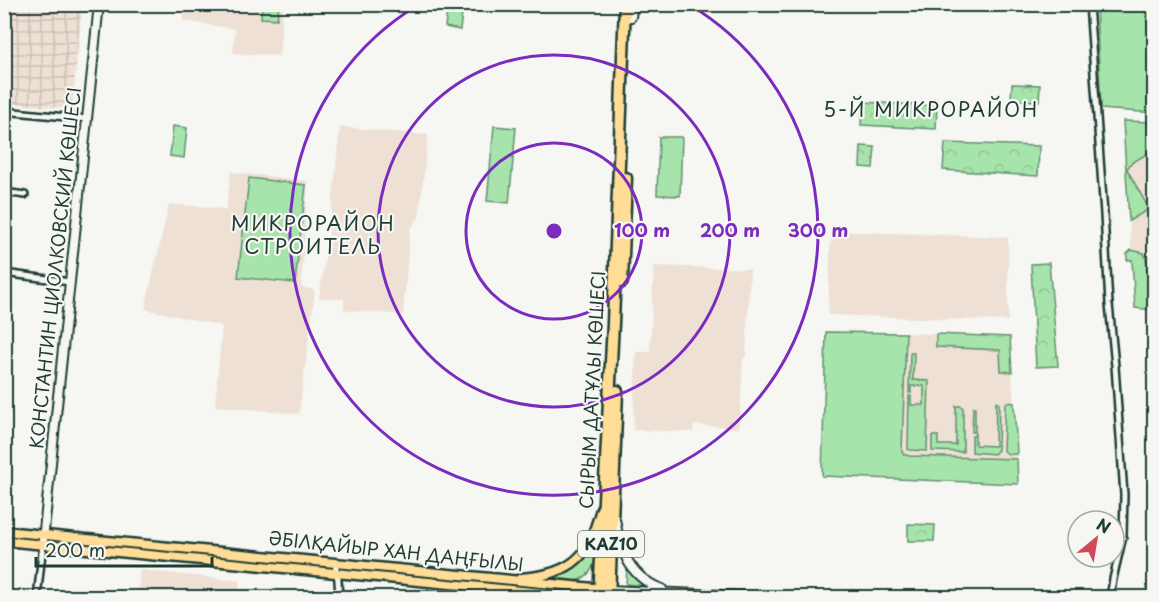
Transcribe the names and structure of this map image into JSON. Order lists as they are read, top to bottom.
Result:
{
  "streets": {
    "highway": ["СЫРЫМ ДАТҰЛЫ КӨШЕСІ", "KAZ10"],
    "main road": ["ӘБІЛҚАЙЫР ХАН ДАҢҒЫЛЫ"],
    "street": ["КОНСТАНТИН ЦИОЛКОВСКИЙ КӨШЕСІ"]
  },
  "crossings": [
    ["КОНСТАНТИН ЦИОЛКОВСКИЙ КӨШЕСІ", "ӘБІЛҚАЙЫР ХАН ДАҢҒЫЛЫ"],
    ["СЫРЫМ ДАТҰЛЫ КӨШЕСІ", "ӘБІЛҚАЙЫР ХАН ДАҢҒЫЛЫ"]
  ],
  "districts": ["5-Й МИКРОРАЙОН", "МИКРОРАЙОН СТРОИТЕЛЬ"],
  "scale_bar": "200 m",
  "north": "top right",
  "rings": ["100 m", "200 m", "300 m"]
}
